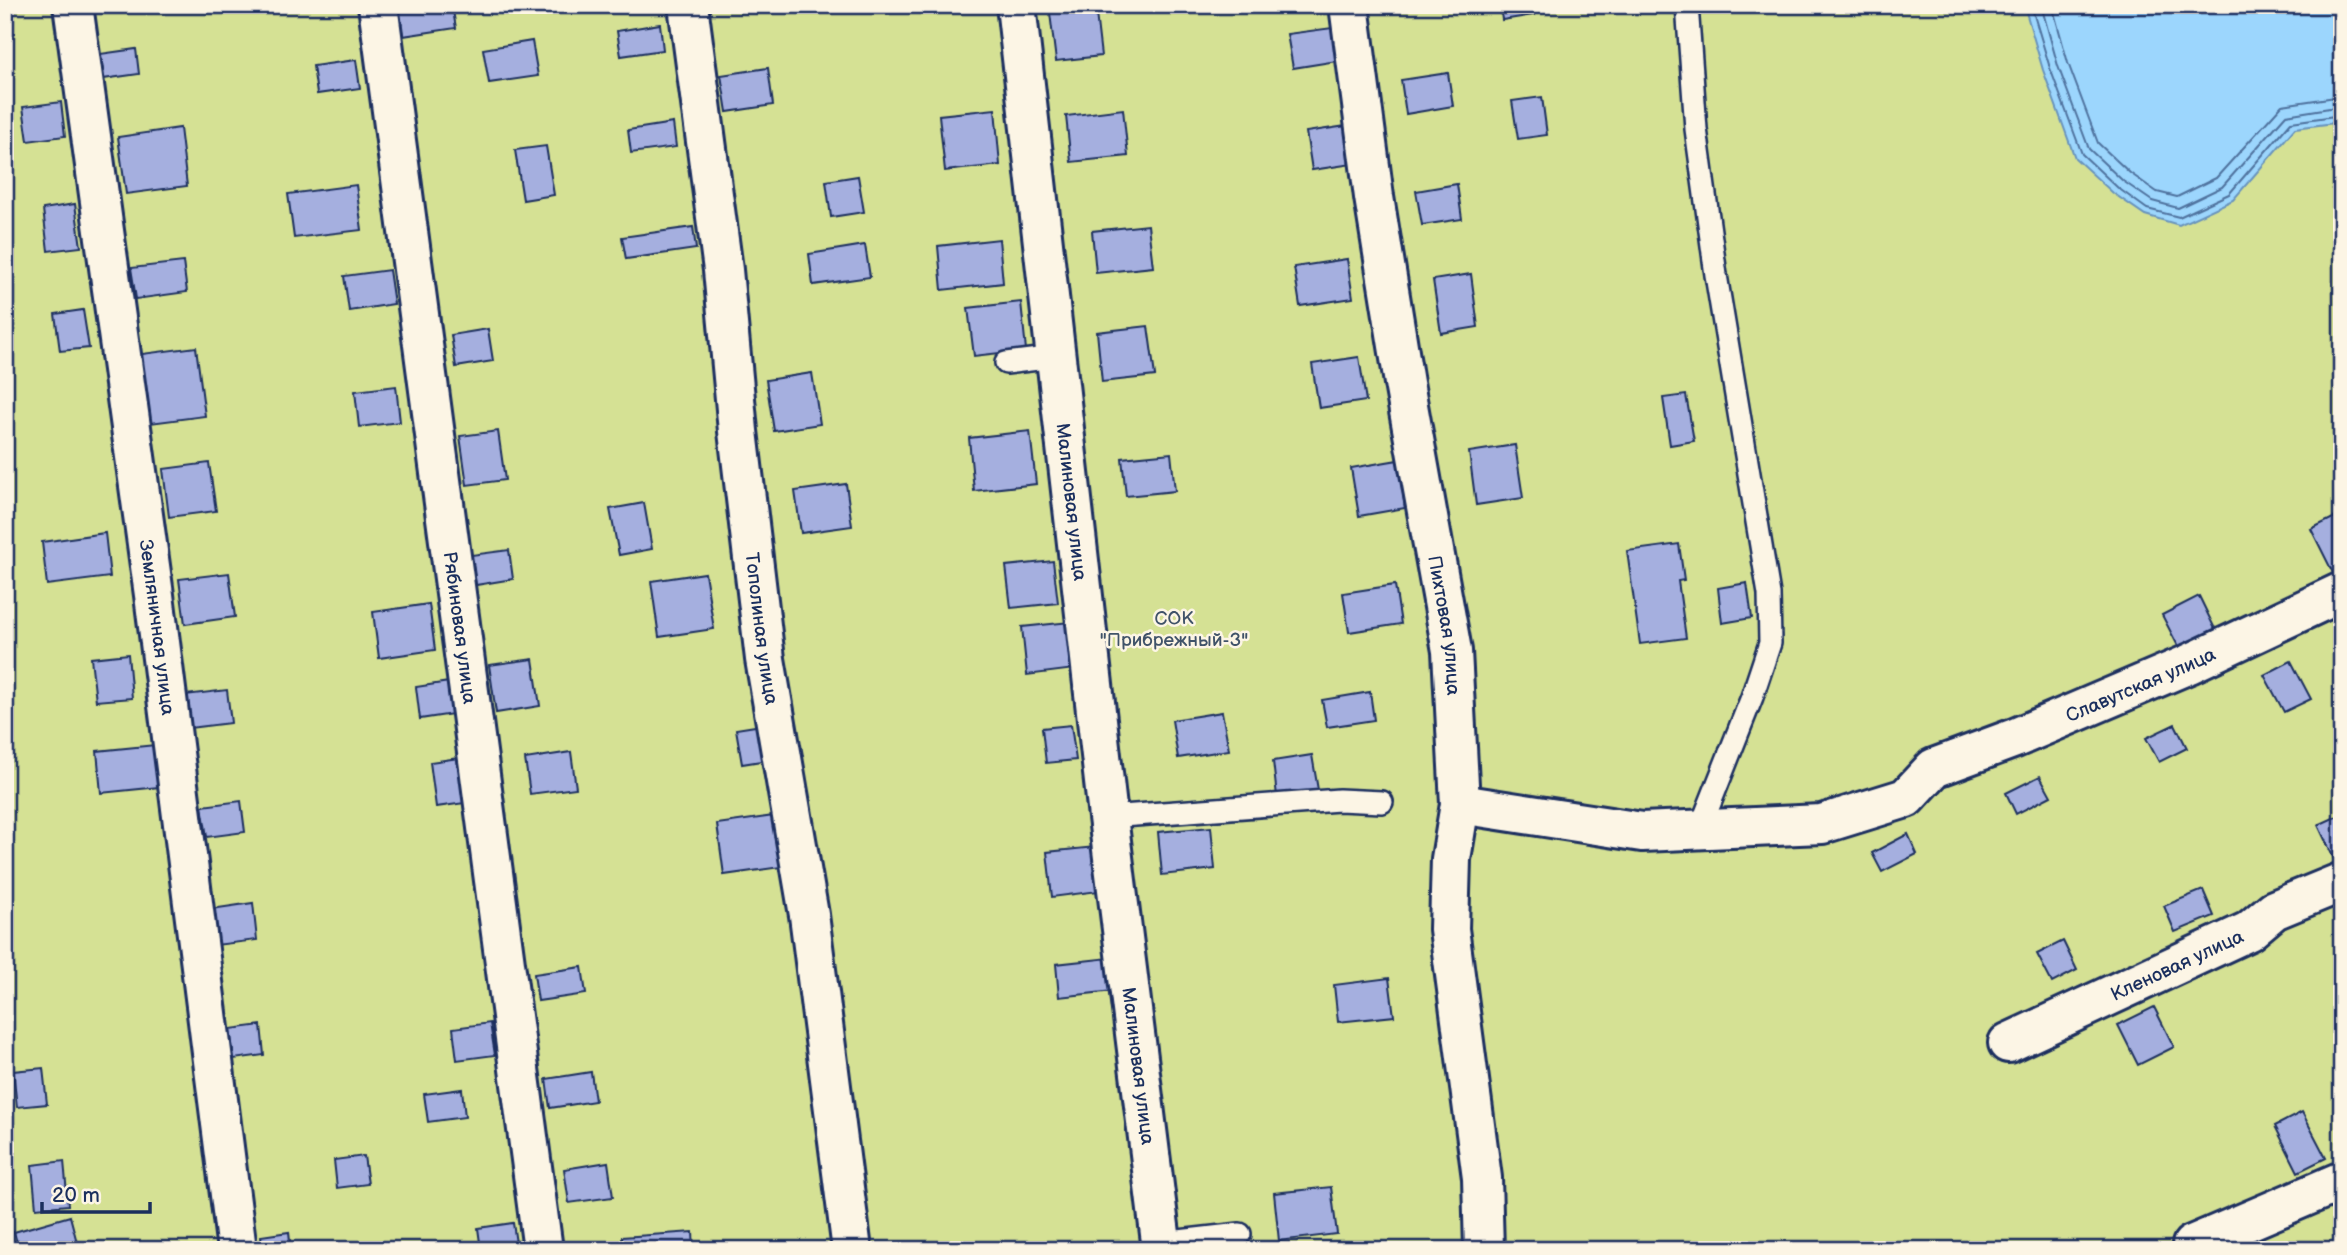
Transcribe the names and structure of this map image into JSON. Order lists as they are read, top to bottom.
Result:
{
  "streets": {
    "street": [
      "Малиновая улица",
      "Пихтовая улица",
      "Земляничная улица",
      "Рябиновая улица",
      "Тополиная улица",
      "Славутская улица",
      "Кленовая улица"
    ]
  },
  "parks": ["СОК \"Прибрежный-3\""],
  "scale_bar": "20 m"
}
